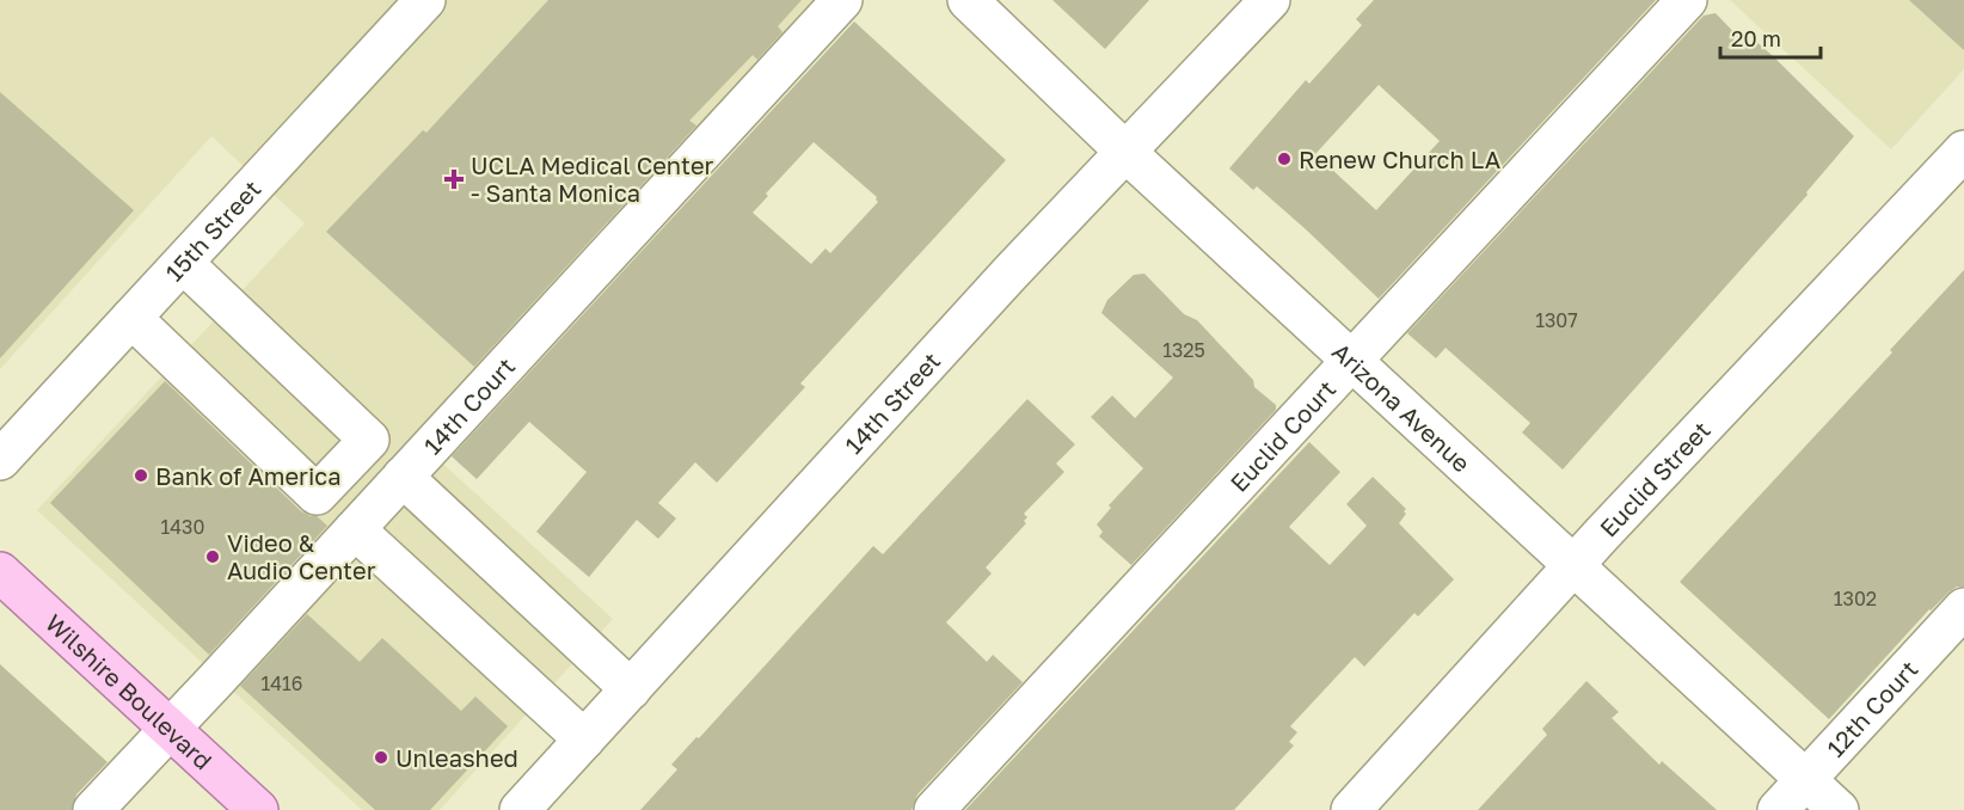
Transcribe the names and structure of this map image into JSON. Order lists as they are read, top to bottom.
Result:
{
  "streets": {
    "main road": ["Wilshire Boulevard"],
    "street": [
      "15th Street",
      "14th Street",
      "14th Court",
      "Arizona Avenue",
      "Euclid Court",
      "Euclid Street",
      "12th Court"
    ]
  },
  "crossings": [
    ["14th Street", "Arizona Avenue"],
    ["14th Court", "Wilshire Boulevard"],
    ["Arizona Avenue", "Euclid Court"],
    ["Arizona Avenue", "Euclid Street"],
    ["Arizona Avenue", "12th Court"]
  ],
  "places": {
    "other": [
      "Renew Church LA",
      "Bank of America",
      "Video & Audio Center",
      "Unleashed"
    ],
    "health": ["UCLA Medical Center - Santa Monica"]
  },
  "house_numbers": [
    "1307",
    "1325",
    "1430",
    "1302",
    "1416"
  ],
  "scale_bar": "20 m"
}
